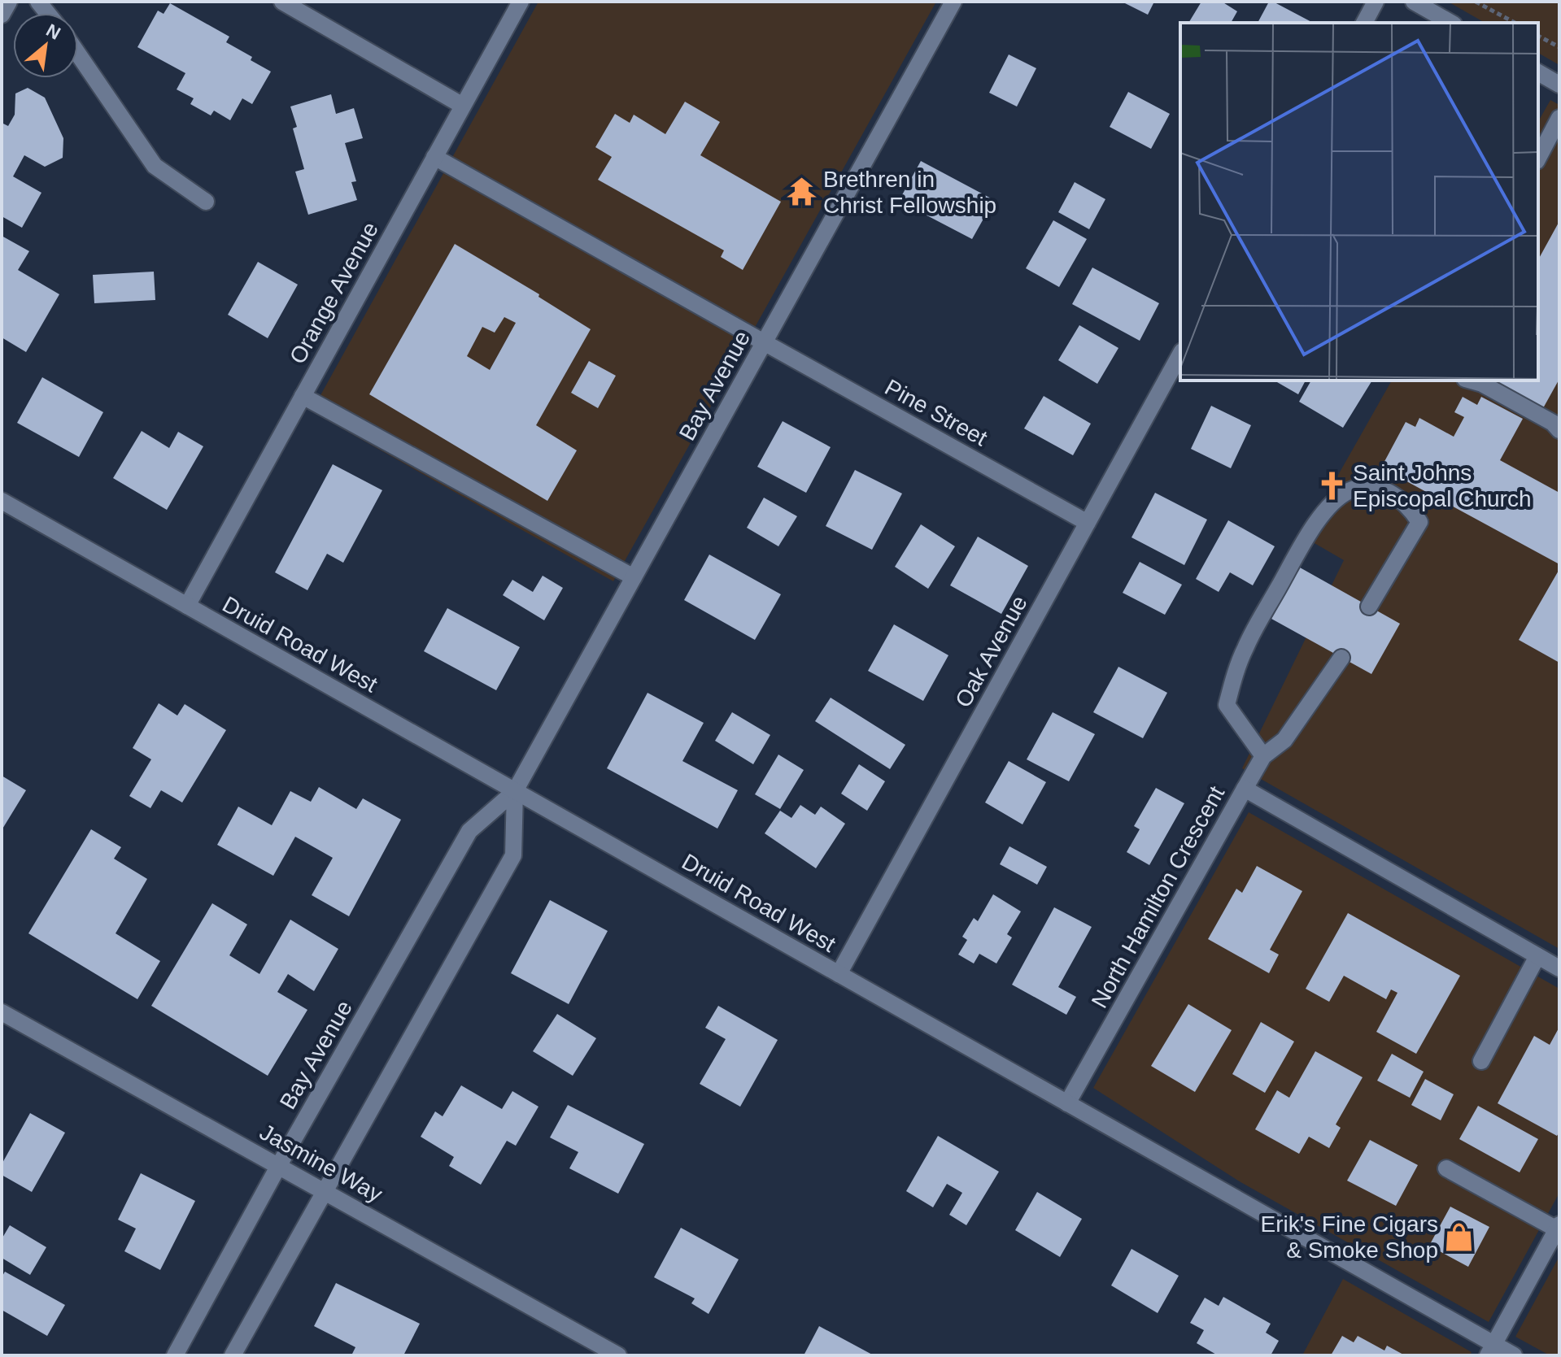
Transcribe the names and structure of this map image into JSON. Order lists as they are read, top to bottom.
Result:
{
  "streets": {
    "street": [
      "Orange Avenue",
      "Bay Avenue",
      "Pine Street",
      "Druid Road West",
      "Oak Avenue",
      "North Hamilton Crescent",
      "Jasmine Way"
    ]
  },
  "crossings": [
    ["Orange Avenue", "Pine Street"],
    ["Orange Avenue", "Druid Road West"],
    ["Bay Avenue", "Pine Street"],
    ["Bay Avenue", "Druid Road West"],
    ["Bay Avenue", "Jasmine Way"],
    ["Pine Street", "Oak Avenue"],
    ["Druid Road West", "Oak Avenue"],
    ["Druid Road West", "North Hamilton Crescent"]
  ],
  "places": {
    "temple": ["Brethren in Christ Fellowship"],
    "church": ["Saint Johns Episcopal Church"],
    "shop": ["Erik's Fine Cigars & Smoke Shop"]
  },
  "north": "top right"
}
